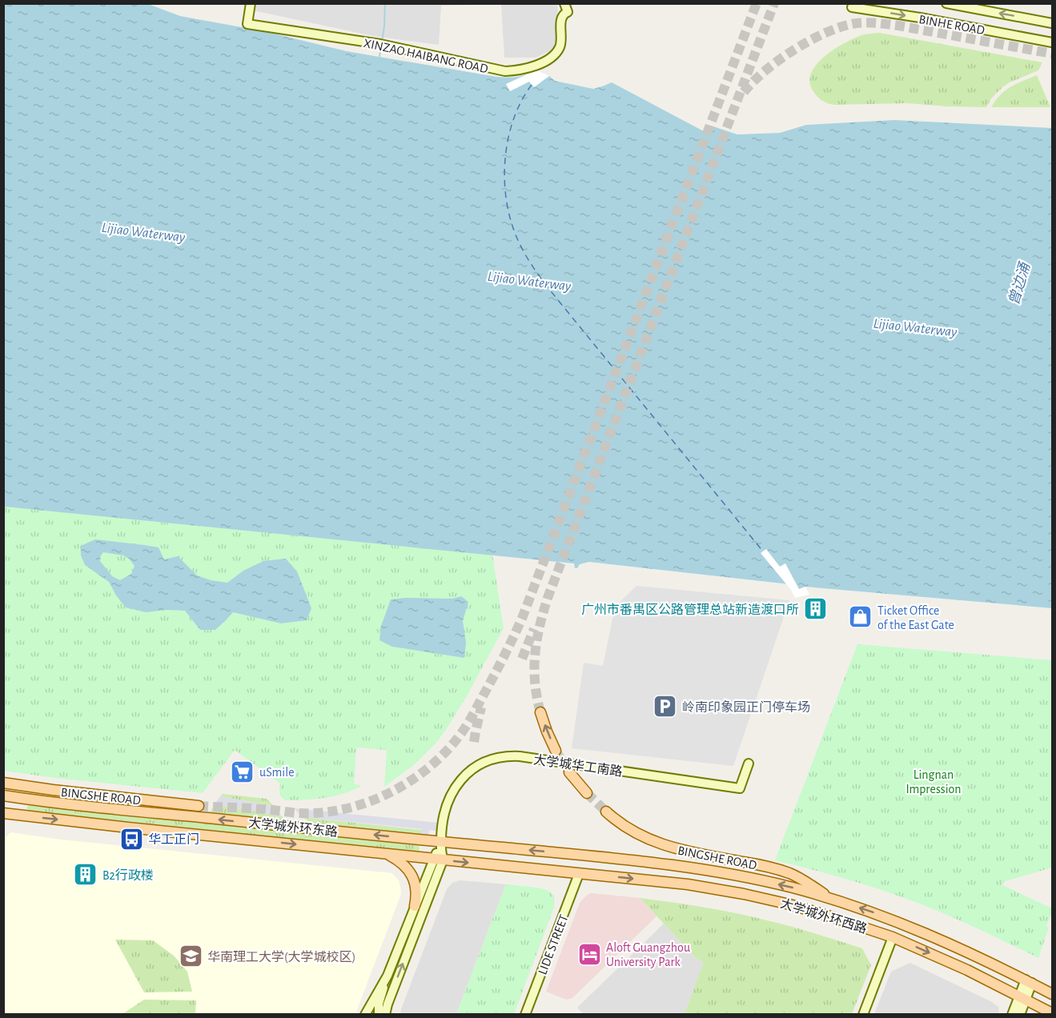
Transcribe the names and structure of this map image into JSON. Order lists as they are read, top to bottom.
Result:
{
  "streets": {
    "main road": ["BINGSHE ROAD", "大学城外环东路", "大学城外环西路"],
    "street": [
      "BINHE ROAD",
      "XINZAO HAIBANG ROAD",
      "大学城华工南路",
      "LIDE STREET"
    ]
  },
  "crossings": [
    ["大学城华工南路", "大学城外环东路"],
    ["BINGSHE ROAD", "大学城外环西路"],
    ["大学城外环东路", "大学城外环西路"],
    ["大学城外环东路", "LIDE STREET"],
    ["大学城外环西路", "LIDE STREET"]
  ],
  "water": ["Lijiao Waterway", "曾边涌"],
  "parks": ["Lingnan Impression"],
  "places": {
    "building": ["广州市番禺区公路管理总站新造渡口所", "B2行政楼"],
    "shop": ["Ticket Office of the East Gate"],
    "parking": ["岭南印象园正门停车场"],
    "supermarket": ["uSmile"],
    "bus stop": ["华工正门"],
    "hotel": ["Aloft Guangzhou University Park"],
    "school or university": ["华南理工大学(大学城校区)"]
  }
}
